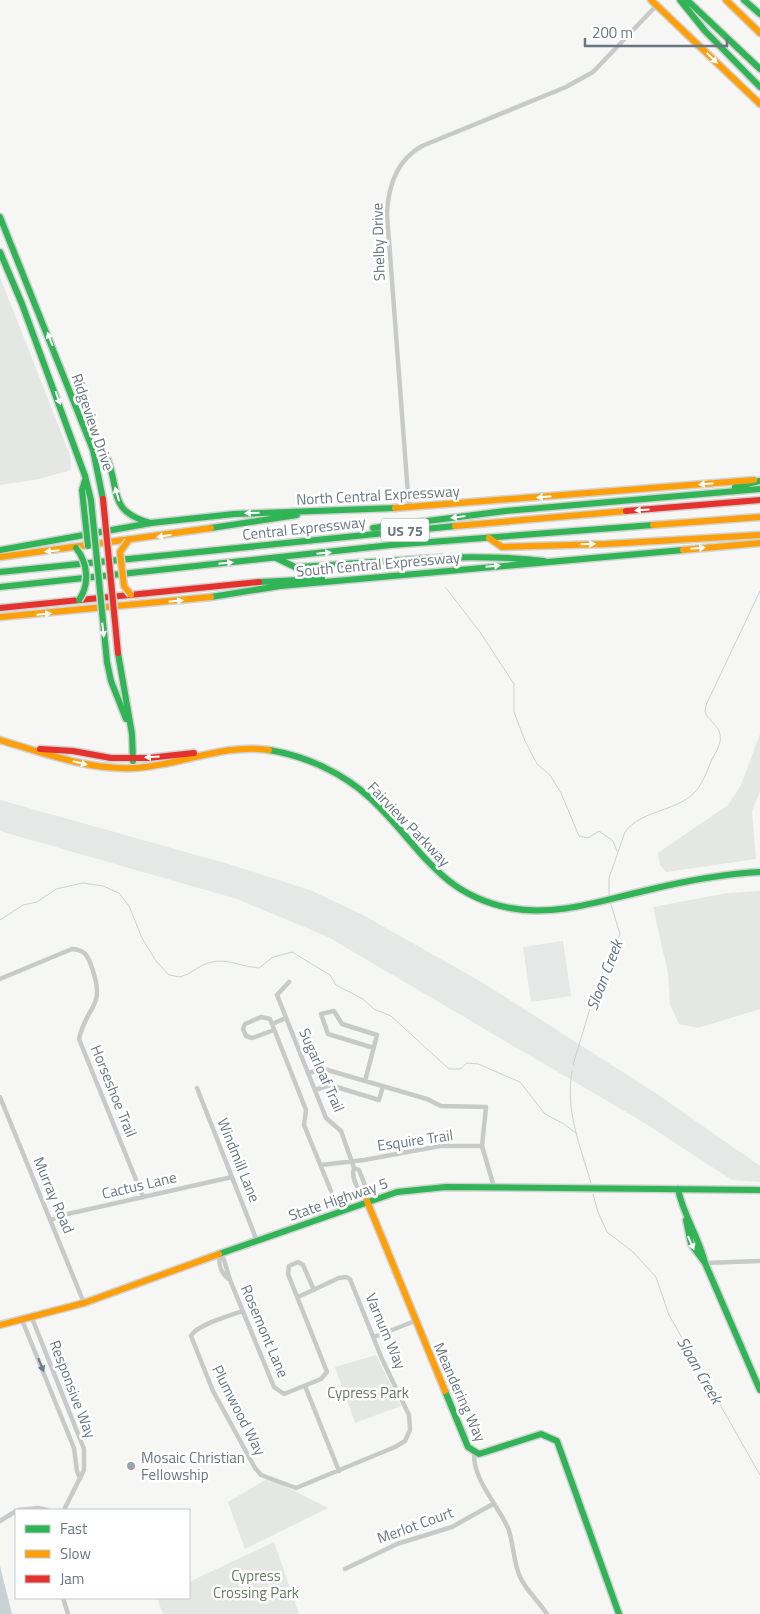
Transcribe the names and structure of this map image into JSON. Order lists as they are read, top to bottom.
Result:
{
  "streets": {
    "main road": [
      "Ridgeview Drive",
      "North Central Expressway",
      "Central Expressway",
      "US 75",
      "South Central Expressway",
      "Fairview Parkway",
      "State Highway 5",
      "Meandering Way"
    ],
    "street": [
      "Shelby Drive",
      "Sugarloaf Trail",
      "Horseshoe Trail",
      "Esquire Trail",
      "Windmill Lane",
      "Cactus Lane",
      "Murray Road",
      "Rosemont Lane",
      "Varnum Way",
      "Responsive Way",
      "Plumwood Way",
      "Merlot Court"
    ]
  },
  "crossings": [
    ["Shelby Drive", "North Central Expressway"],
    ["Ridgeview Drive", "Fairview Parkway"],
    ["Sugarloaf Trail", "Esquire Trail"],
    ["Sugarloaf Trail", "State Highway 5"],
    ["Sugarloaf Trail", "Meandering Way"],
    ["Horseshoe Trail", "Cactus Lane"],
    ["Windmill Lane", "Cactus Lane"],
    ["Windmill Lane", "State Highway 5"],
    ["Cactus Lane", "Murray Road"],
    ["Murray Road", "State Highway 5"],
    ["State Highway 5", "Rosemont Lane"],
    ["State Highway 5", "Responsive Way"],
    ["State Highway 5", "Meandering Way"],
    ["Rosemont Lane", "Plumwood Way"],
    ["Varnum Way", "Plumwood Way"]
  ],
  "water": ["Sloan Creek"],
  "parks": ["Cypress Park", "Cypress Crossing Park"],
  "places": ["Mosaic Christian Fellowship"],
  "legend": ["Fast", "Slow", "Jam"],
  "scale_bar": "200 m"
}
